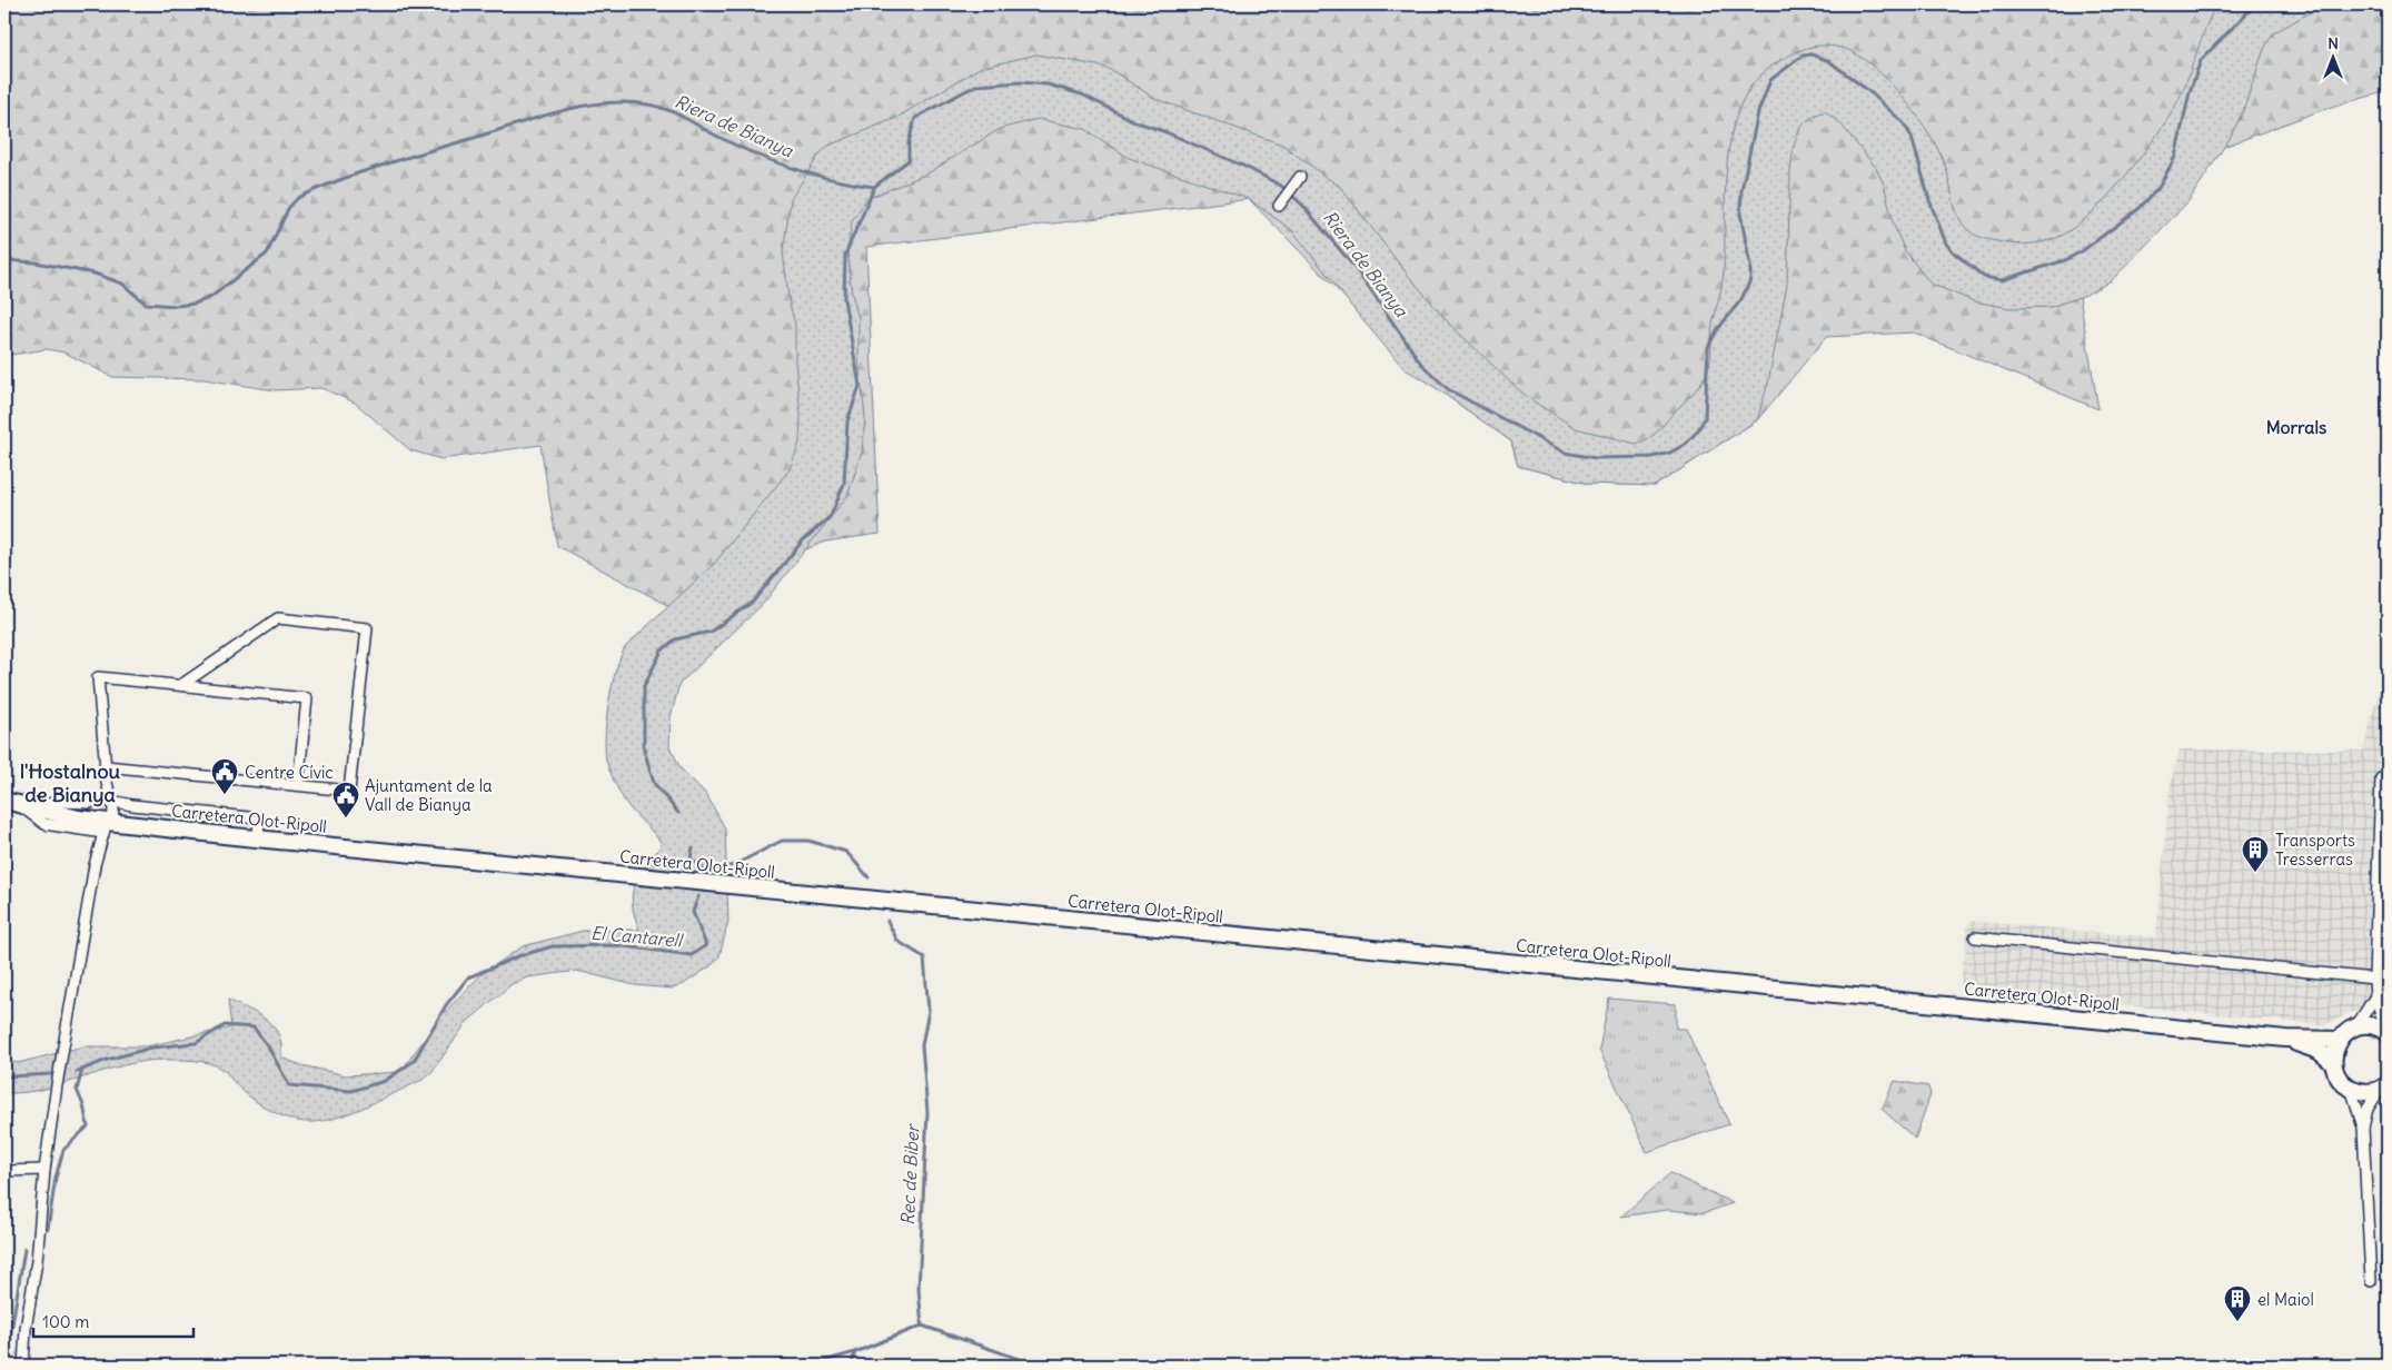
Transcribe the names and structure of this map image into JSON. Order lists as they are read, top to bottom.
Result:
{
  "streets": {
    "main road": ["Carretera Olot-Ripoll"]
  },
  "districts": ["Morrals", "l'Hostalnou de Bianya"],
  "water": ["Riera de Bianya", "El Cantarell", "Rec de Biber"],
  "places": {
    "public building": ["Centre Cívic", "Ajuntament de la Vall de Bianya"],
    "building": ["Transports Tresserras", "el Maiol"]
  },
  "scale_bar": "100 m",
  "north": "top"
}
